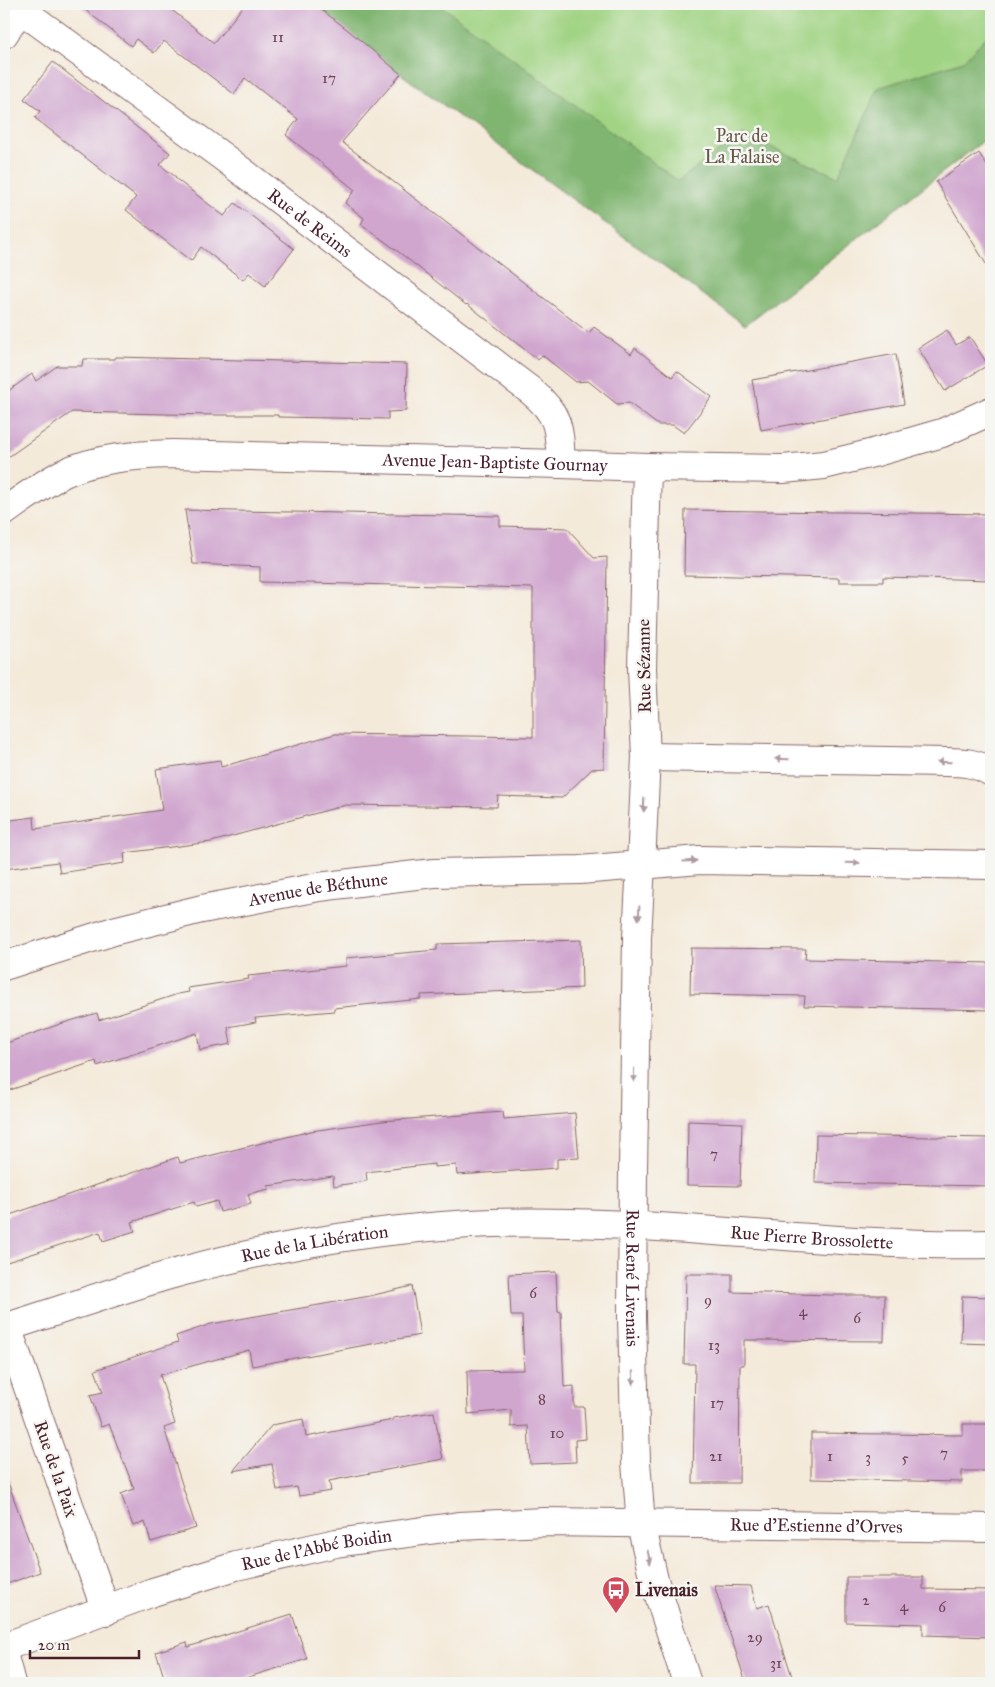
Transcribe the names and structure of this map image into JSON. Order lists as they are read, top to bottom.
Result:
{
  "streets": {
    "street": [
      "Rue de Reims",
      "Avenue Jean-Baptiste Gournay",
      "Rue Sézanne",
      "Avenue de Béthune",
      "Rue Pierre Brossolette",
      "Rue de la Libération",
      "Rue René Livenais",
      "Rue de la Paix",
      "Rue d'Estienne d'Orves",
      "Rue de l'Abbé Boidin"
    ]
  },
  "crossings": [
    ["Rue de Reims", "Avenue Jean-Baptiste Gournay"],
    ["Avenue Jean-Baptiste Gournay", "Rue Sézanne"],
    ["Rue Sézanne", "Avenue de Béthune"],
    ["Rue Sézanne", "Rue René Livenais"],
    ["Avenue de Béthune", "Rue René Livenais"],
    ["Rue Pierre Brossolette", "Rue de la Libération"],
    ["Rue Pierre Brossolette", "Rue René Livenais"],
    ["Rue de la Libération", "Rue René Livenais"],
    ["Rue de la Libération", "Rue de la Paix"],
    ["Rue René Livenais", "Rue d'Estienne d'Orves"],
    ["Rue René Livenais", "Rue de l'Abbé Boidin"],
    ["Rue de la Paix", "Rue de l'Abbé Boidin"],
    ["Rue d'Estienne d'Orves", "Rue de l'Abbé Boidin"]
  ],
  "one_way": ["Rue René Livenais"],
  "parks": ["Parc de La Falaise"],
  "places": {
    "bus stop": ["Livenais"]
  },
  "house_numbers": [
    "11",
    "17",
    "7",
    "6",
    "9",
    "4",
    "6",
    "13",
    "8",
    "17",
    "10",
    "7",
    "21",
    "1",
    "3",
    "5",
    "2",
    "4",
    "6",
    "29",
    "31"
  ],
  "scale_bar": "20 m"
}
